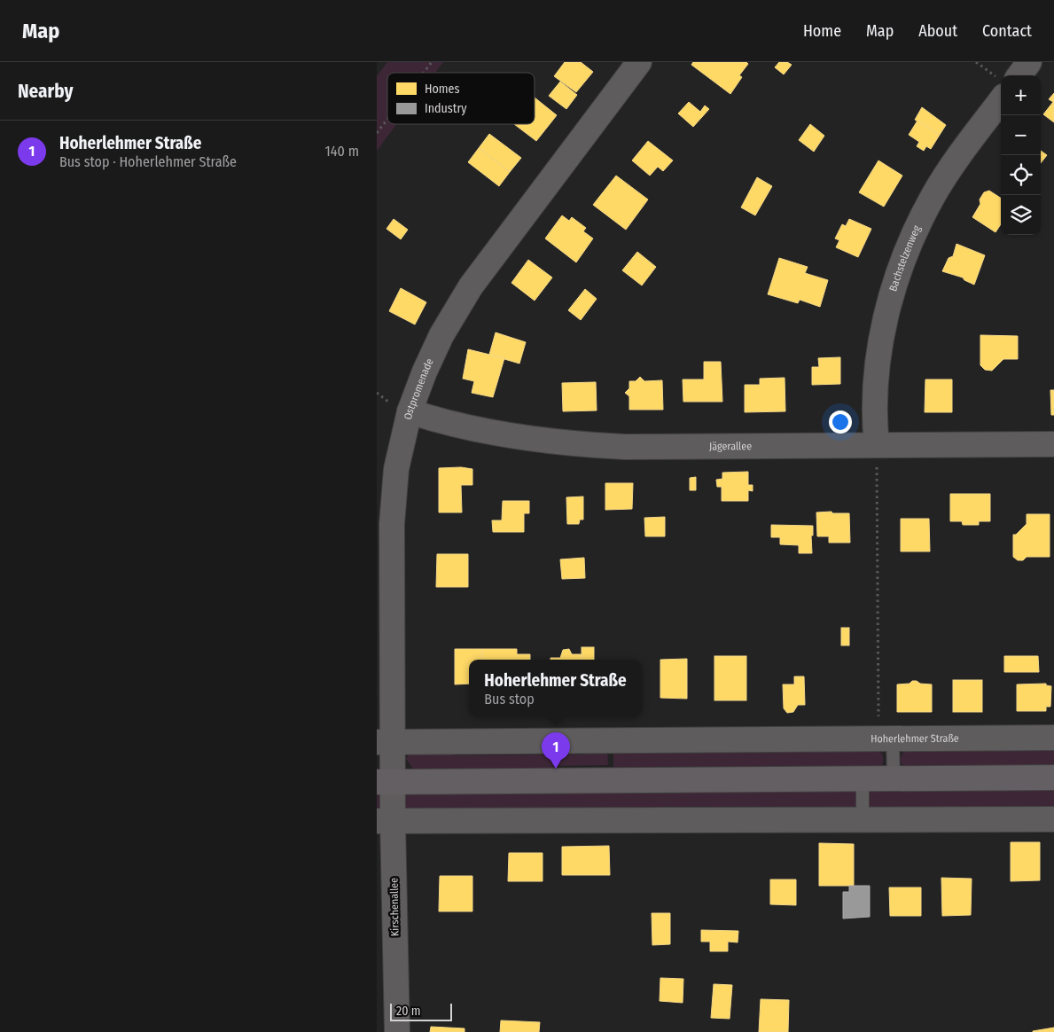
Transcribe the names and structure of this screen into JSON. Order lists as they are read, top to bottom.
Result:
{
  "streets": {
    "street": [
      "Bachstelzenweg",
      "Ostpromenade",
      "Jägerallee",
      "Hoherlehmer Straße",
      "Kirschenallee"
    ]
  },
  "crossings": [
    ["Bachstelzenweg", "Jägerallee"],
    ["Ostpromenade", "Jägerallee"],
    ["Ostpromenade", "Hoherlehmer Straße"],
    ["Ostpromenade", "Kirschenallee"]
  ],
  "legend": ["Homes", "Industry"],
  "scale_bar": "20 m",
  "page": {
    "header": "Map",
    "nav": [
      "Home",
      "Map",
      "About",
      "Contact"
    ],
    "heading": "Nearby",
    "map_buttons": ["+", "−"],
    "list": [
      {
        "mark": "1",
        "name": "Hoherlehmer Straße",
        "note": "Bus stop · Hoherlehmer Straße",
        "value": "140 m"
      }
    ],
    "popup": ["Hoherlehmer Straße", "Bus stop"],
    "pins": "1",
    "scale": "20 m"
  }
}
